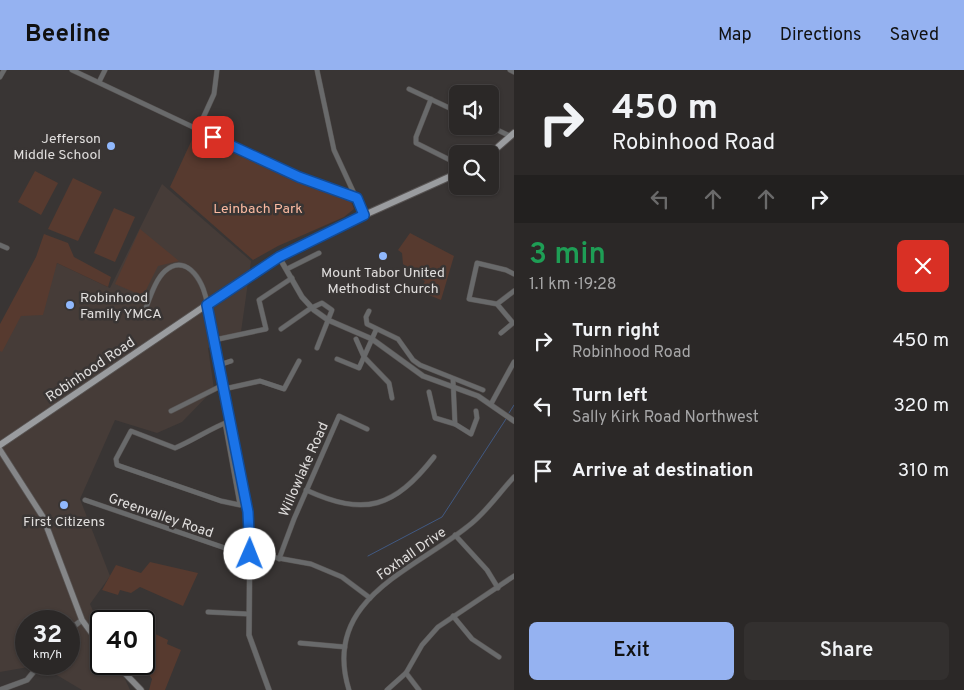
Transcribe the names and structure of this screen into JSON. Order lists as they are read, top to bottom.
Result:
{
  "streets": {
    "main road": ["Robinhood Road"],
    "street": ["Willowlake Road", "Greenvalley Road", "Foxhall Drive"]
  },
  "crossings": [
    ["Willowlake Road", "Greenvalley Road"],
    ["Greenvalley Road", "Foxhall Drive"]
  ],
  "parks": ["Leinbach Park"],
  "places": [
    "Jefferson Middle School",
    "Mount Tabor United Methodist Church",
    "Robinhood Family YMCA",
    "First Citizens"
  ],
  "page": {
    "header": "Beeline",
    "nav": ["Map", "Directions", "Saved"],
    "turn": ["450 m", "Robinhood Road"],
    "heading": ["3 min", "1.1 km · 19:28"],
    "list": [
      {
        "name": "Turn right",
        "note": "Robinhood Road",
        "value": "450 m"
      },
      {
        "name": "Turn left",
        "note": "Sally Kirk Road Northwest",
        "value": "320 m"
      },
      {
        "name": "Arrive at destination",
        "value": "310 m"
      }
    ],
    "speed": "32 km/h",
    "limit": "40",
    "buttons": ["Exit", "Share"]
  }
}
